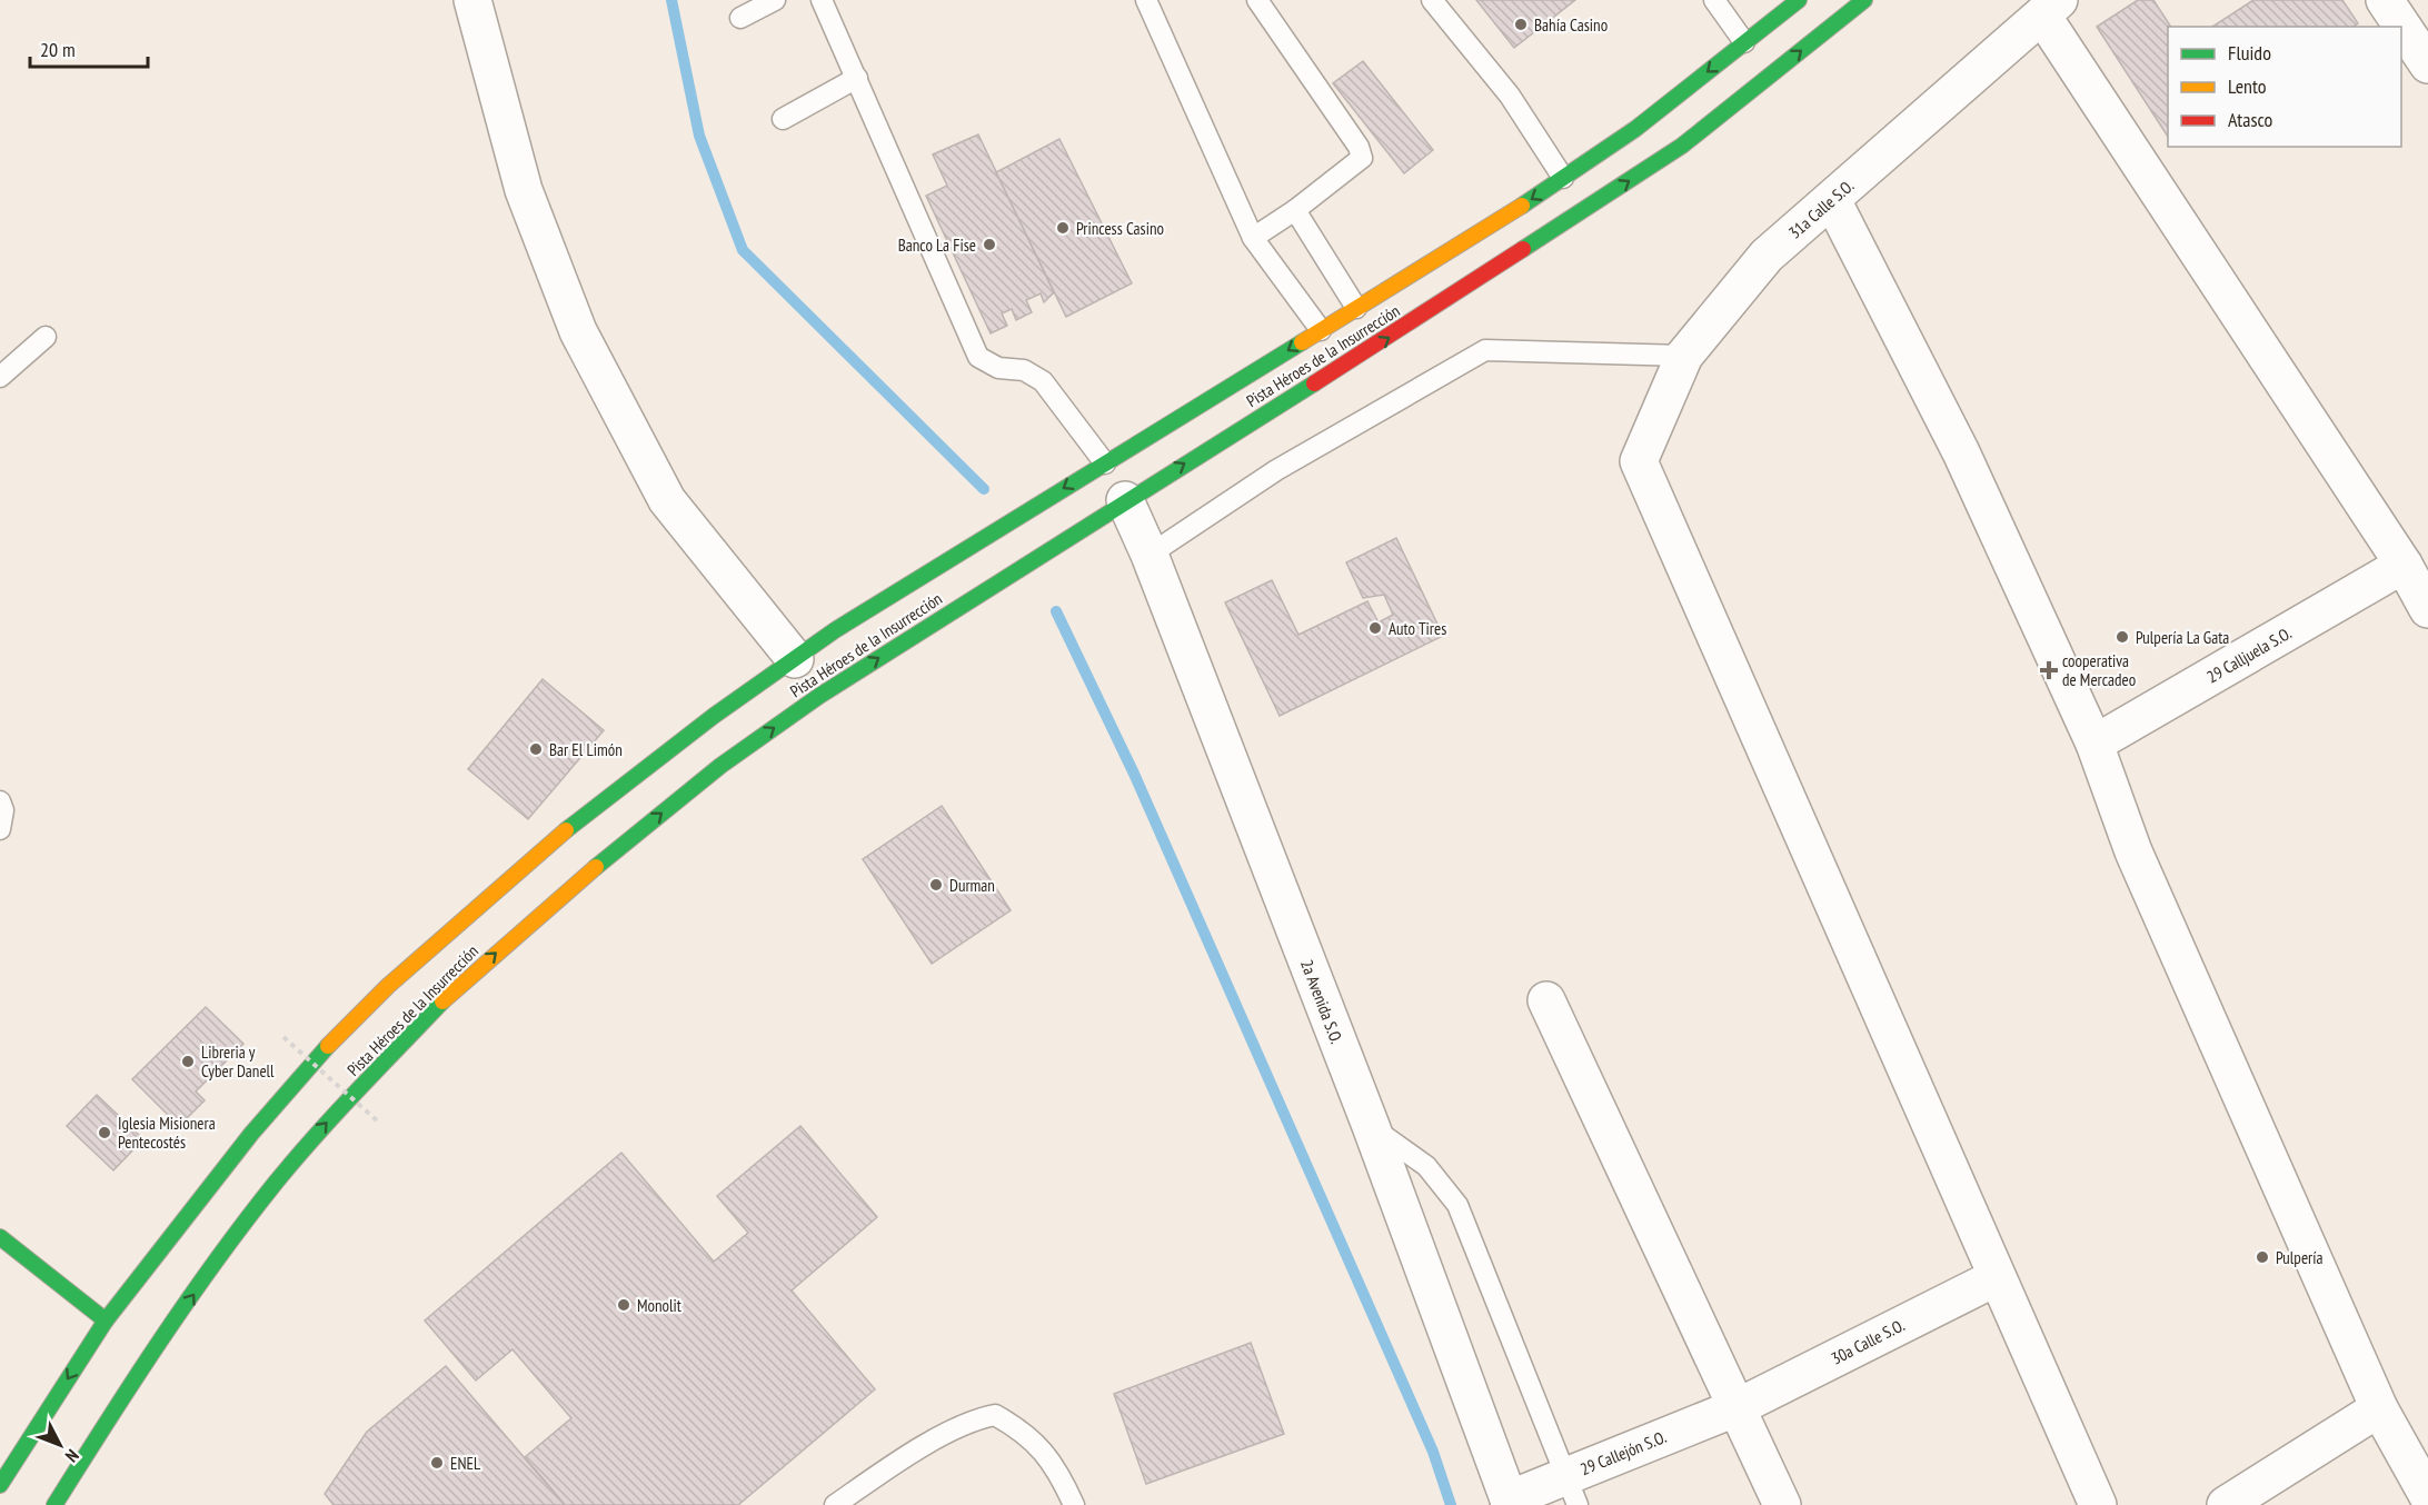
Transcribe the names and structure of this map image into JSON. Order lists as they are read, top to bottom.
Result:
{
  "streets": {
    "main road": ["Pista Héroes de la Insurrección"],
    "street": [
      "31a Calle S.O.",
      "29 Calljuela S.O.",
      "2a Avenida S.O.",
      "30a Calle S.O.",
      "29 Callejón S.O."
    ]
  },
  "crossings": [
    ["31a Calle S.O.", "30a Calle S.O."],
    ["Pista Héroes de la Insurrección", "2a Avenida S.O."],
    ["2a Avenida S.O.", "29 Callejón S.O."],
    ["30a Calle S.O.", "29 Callejón S.O."]
  ],
  "places": {
    "other": [
      "Bahía Casino",
      "Princess Casino",
      "Banco La Fise",
      "Auto Tires",
      "Pulpería La Gata",
      "Bar El Limón",
      "Durman",
      "Libreria y Cyber Danell",
      "Iglesia Misionera Pentecostés",
      "Pulpería",
      "Monolit",
      "ENEL"
    ],
    "health": ["cooperativa de Mercadeo"]
  },
  "legend": ["Fluido", "Lento", "Atasco"],
  "scale_bar": "20 m",
  "north": "bottom right"
}
